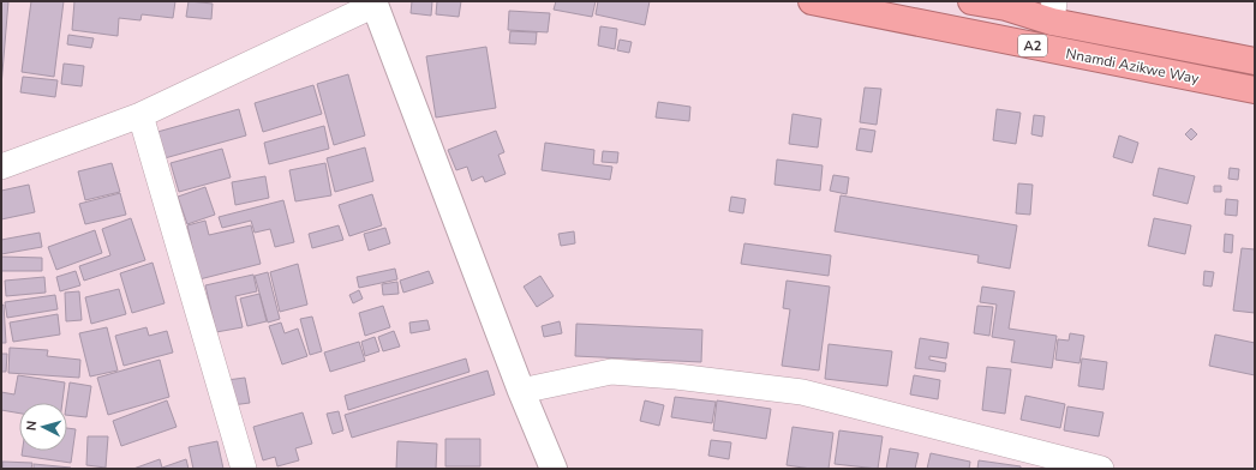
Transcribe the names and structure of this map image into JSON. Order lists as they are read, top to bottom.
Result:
{
  "streets": {
    "highway": ["A2", "Nnamdi Azikwe Way"]
  },
  "north": "left"
}
